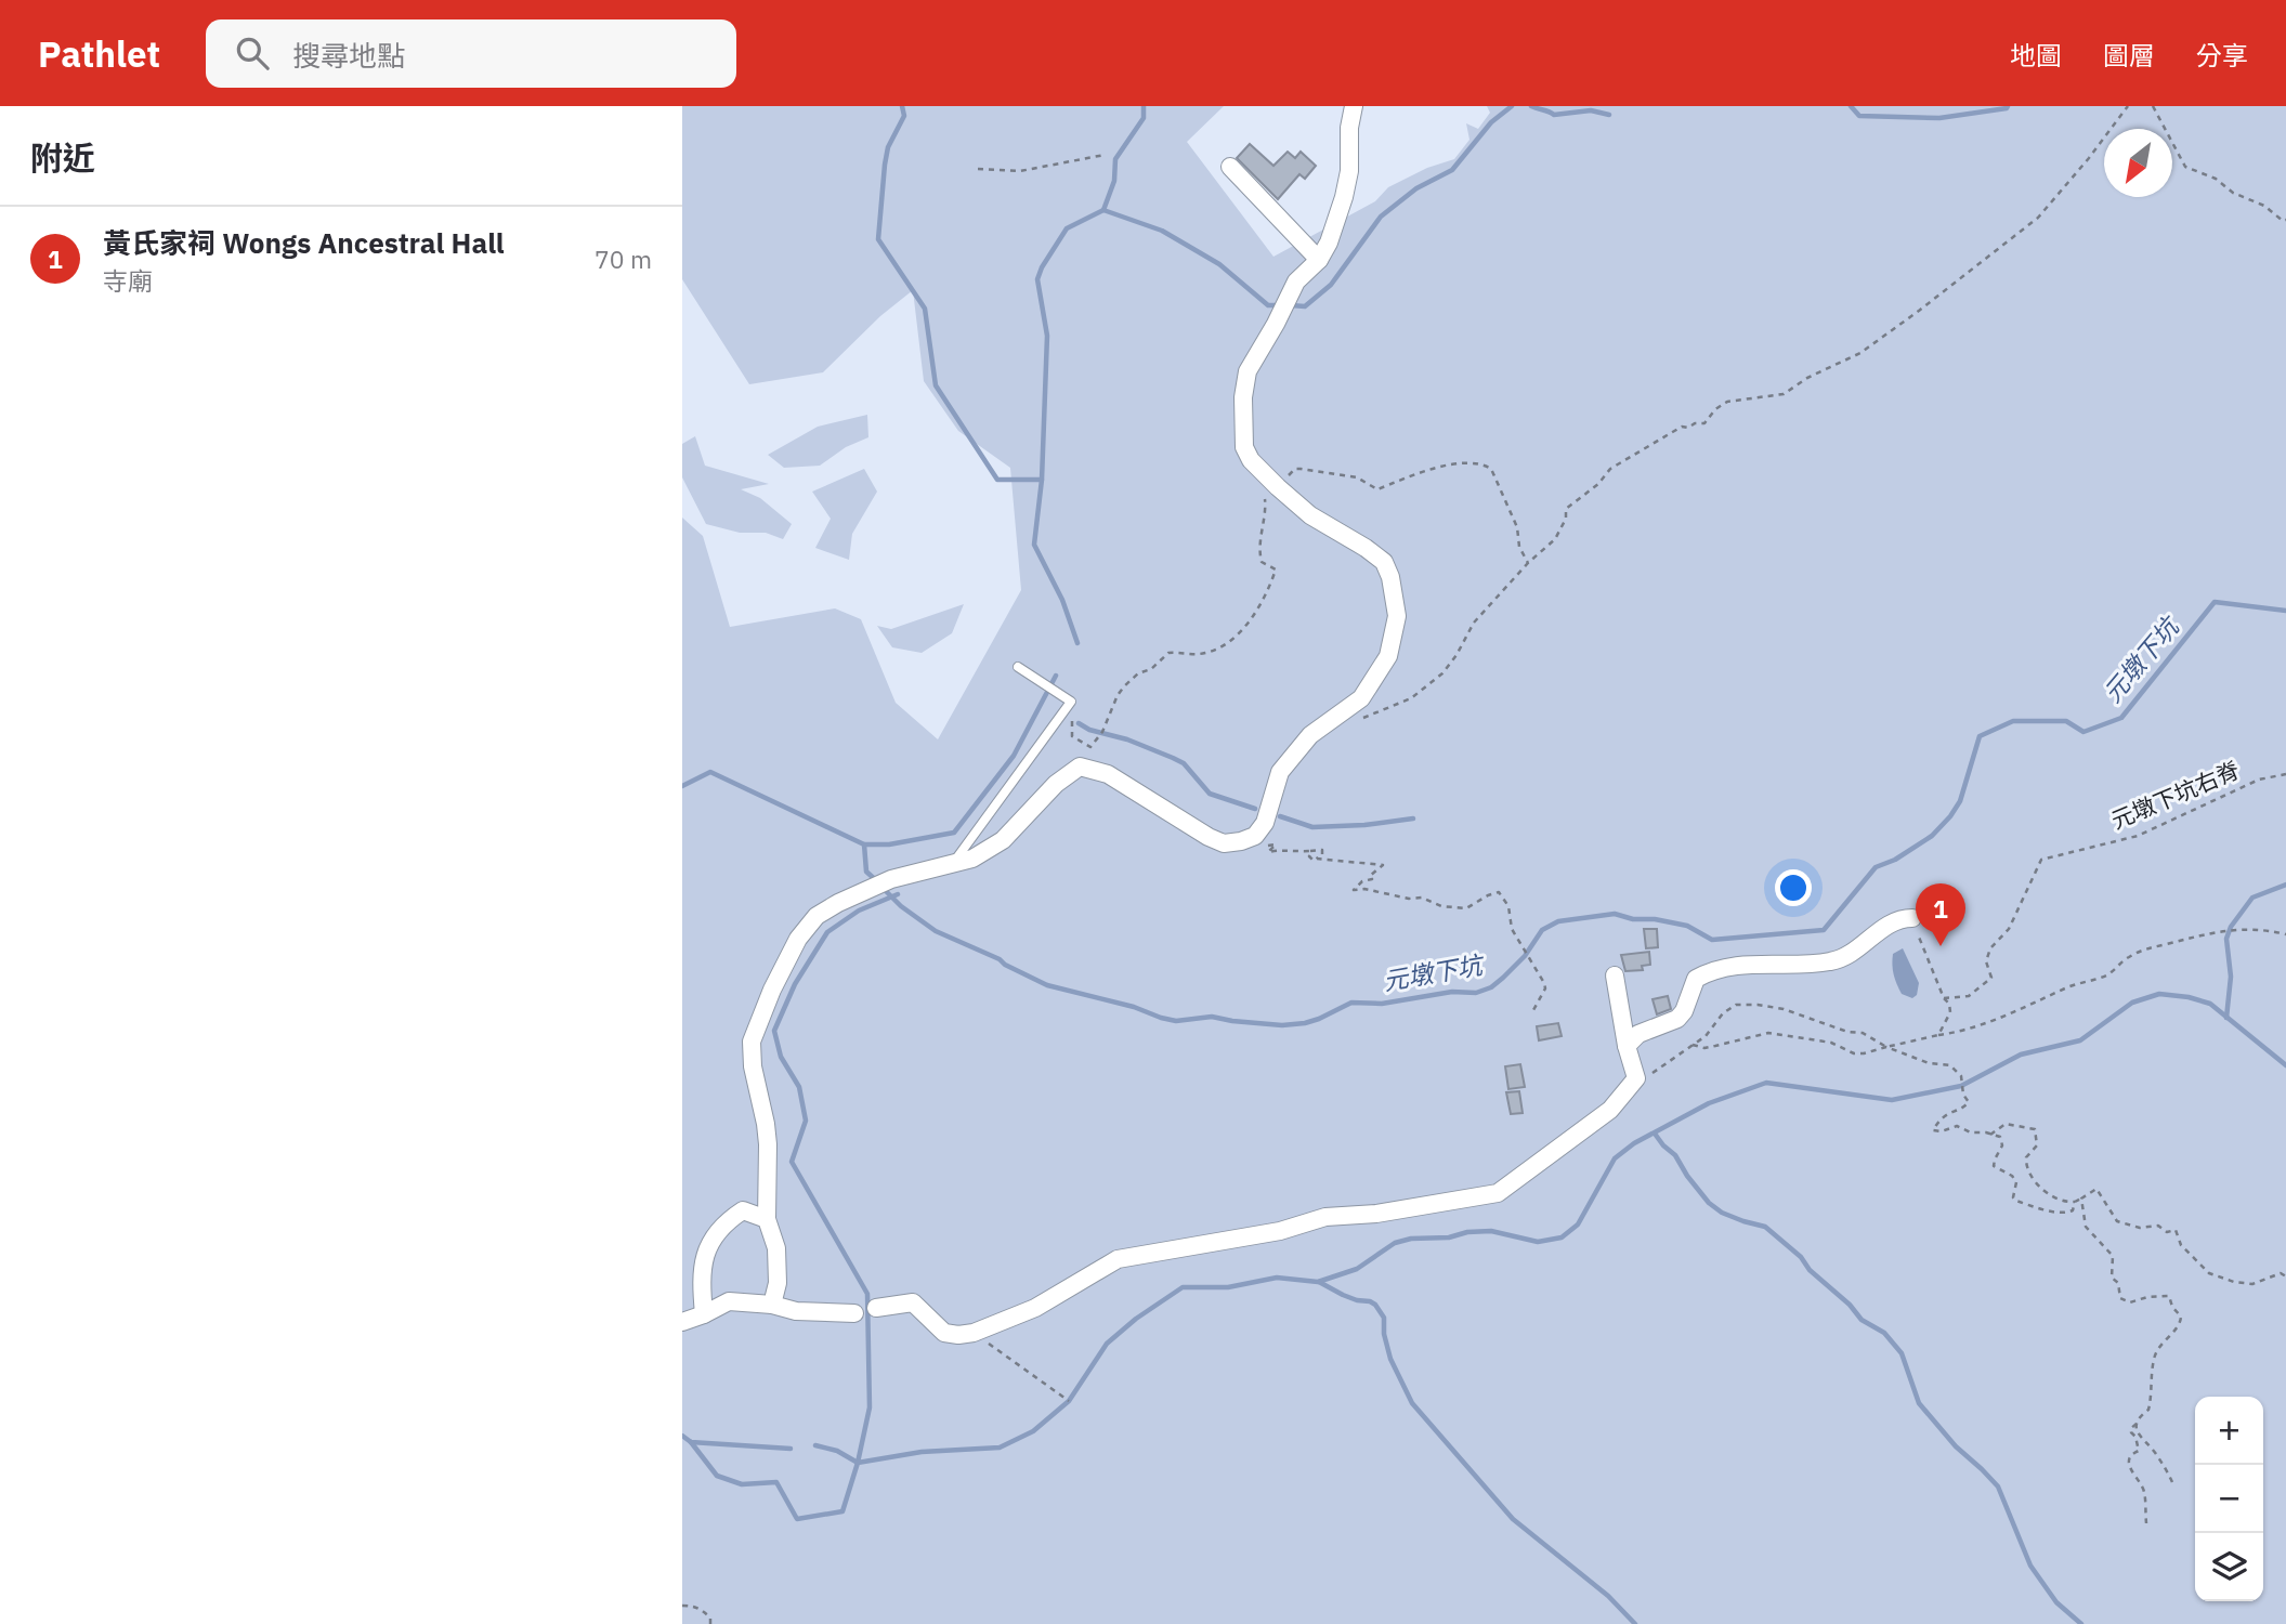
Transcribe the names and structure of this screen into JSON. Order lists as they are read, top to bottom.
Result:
{
  "streets": {
    "path": ["元墩下坑右脊"]
  },
  "water": ["元墩下坑"],
  "north": "bottom left",
  "page": {
    "header": "Pathlet",
    "search": "搜尋地點",
    "nav": ["地圖", "圖層", "分享"],
    "heading": "附近",
    "list": [
      {
        "mark": "1",
        "name": "黃氏家祠 Wongs Ancestral Hall",
        "note": "寺廟",
        "value": "70 m"
      }
    ],
    "pins": "1",
    "map_buttons": ["+", "−"]
  }
}
